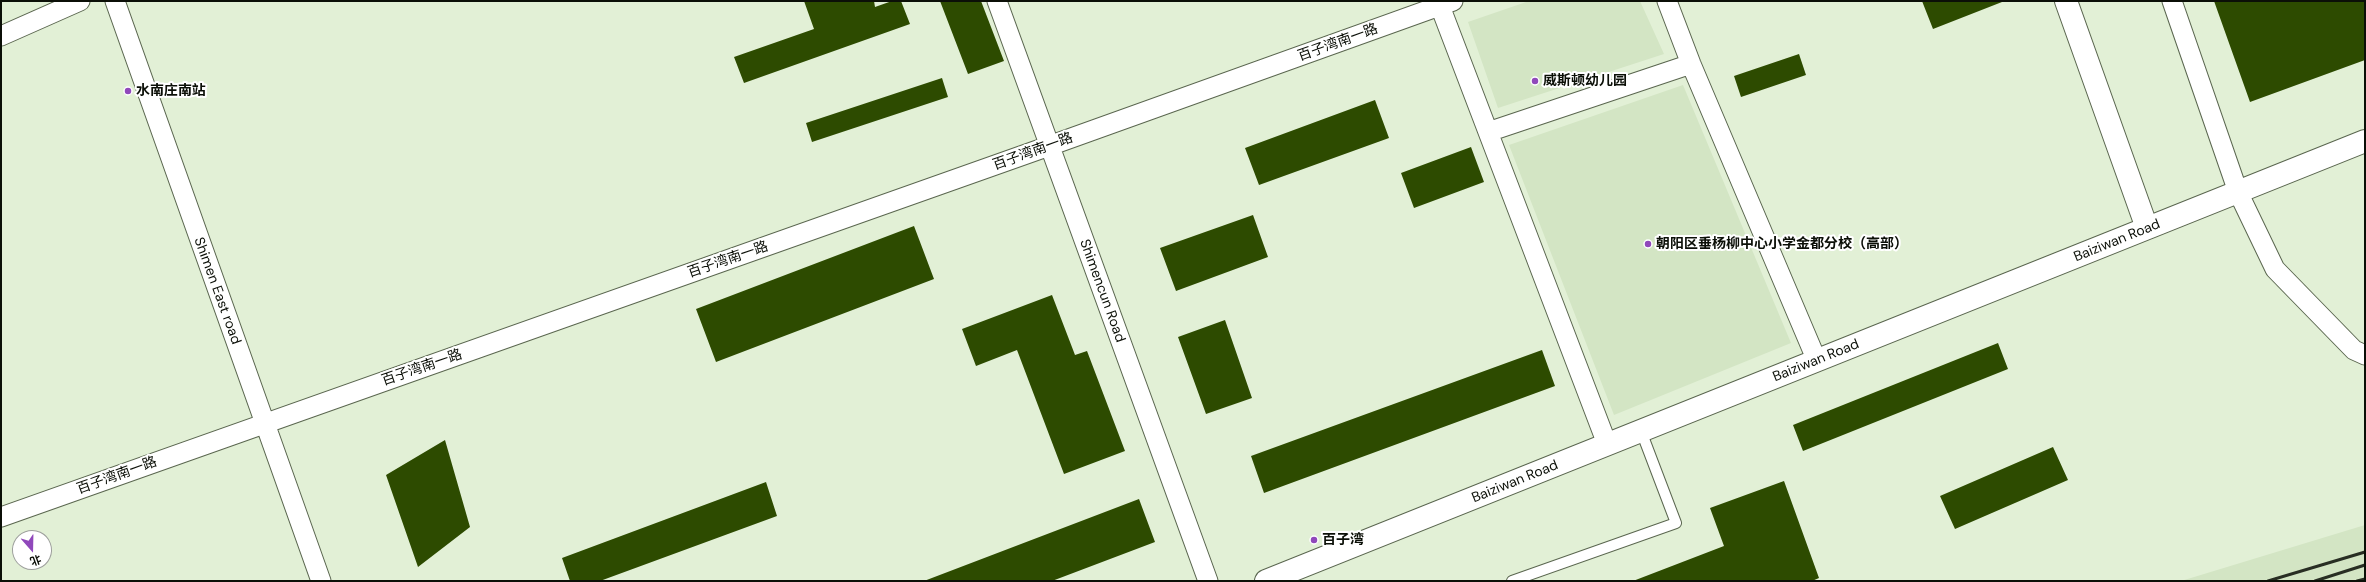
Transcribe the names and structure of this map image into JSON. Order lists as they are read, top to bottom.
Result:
{
  "streets": {
    "street": [
      "百子湾南一路",
      "Baiziwan Road",
      "Shimen East road",
      "Shimencun Road"
    ]
  },
  "crossings": [
    ["百子湾南一路", "Shimen East road"],
    ["百子湾南一路", "Shimencun Road"]
  ],
  "places": [
    "威斯顿幼儿园",
    "水南庄南站",
    "朝阳区垂杨柳中心小学金都分校（高部）",
    "百子湾"
  ],
  "north": "bottom"
}
